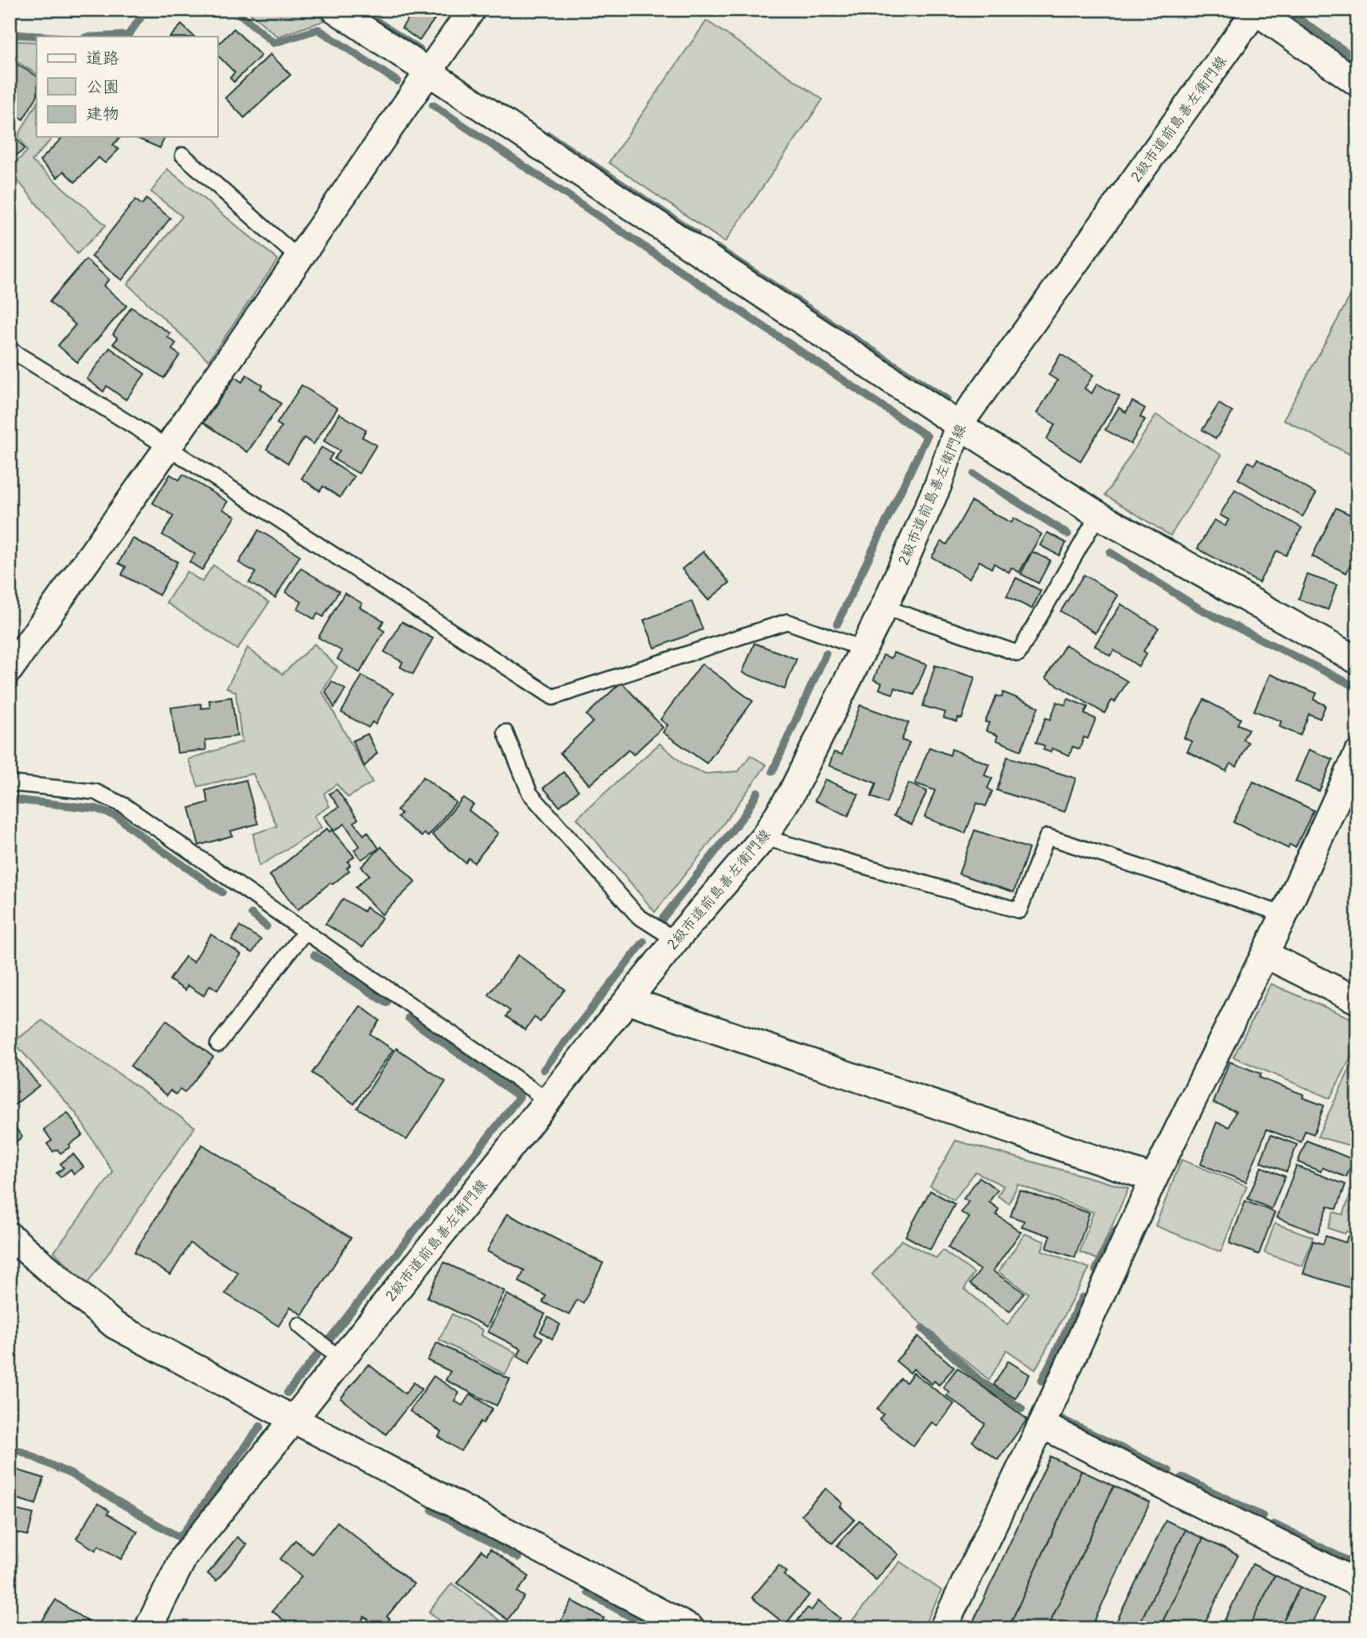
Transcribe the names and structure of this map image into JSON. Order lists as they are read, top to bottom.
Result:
{
  "streets": {
    "street": ["2級市道前島善左衛門線"]
  },
  "legend": ["道路", "公園", "建物"]
}
